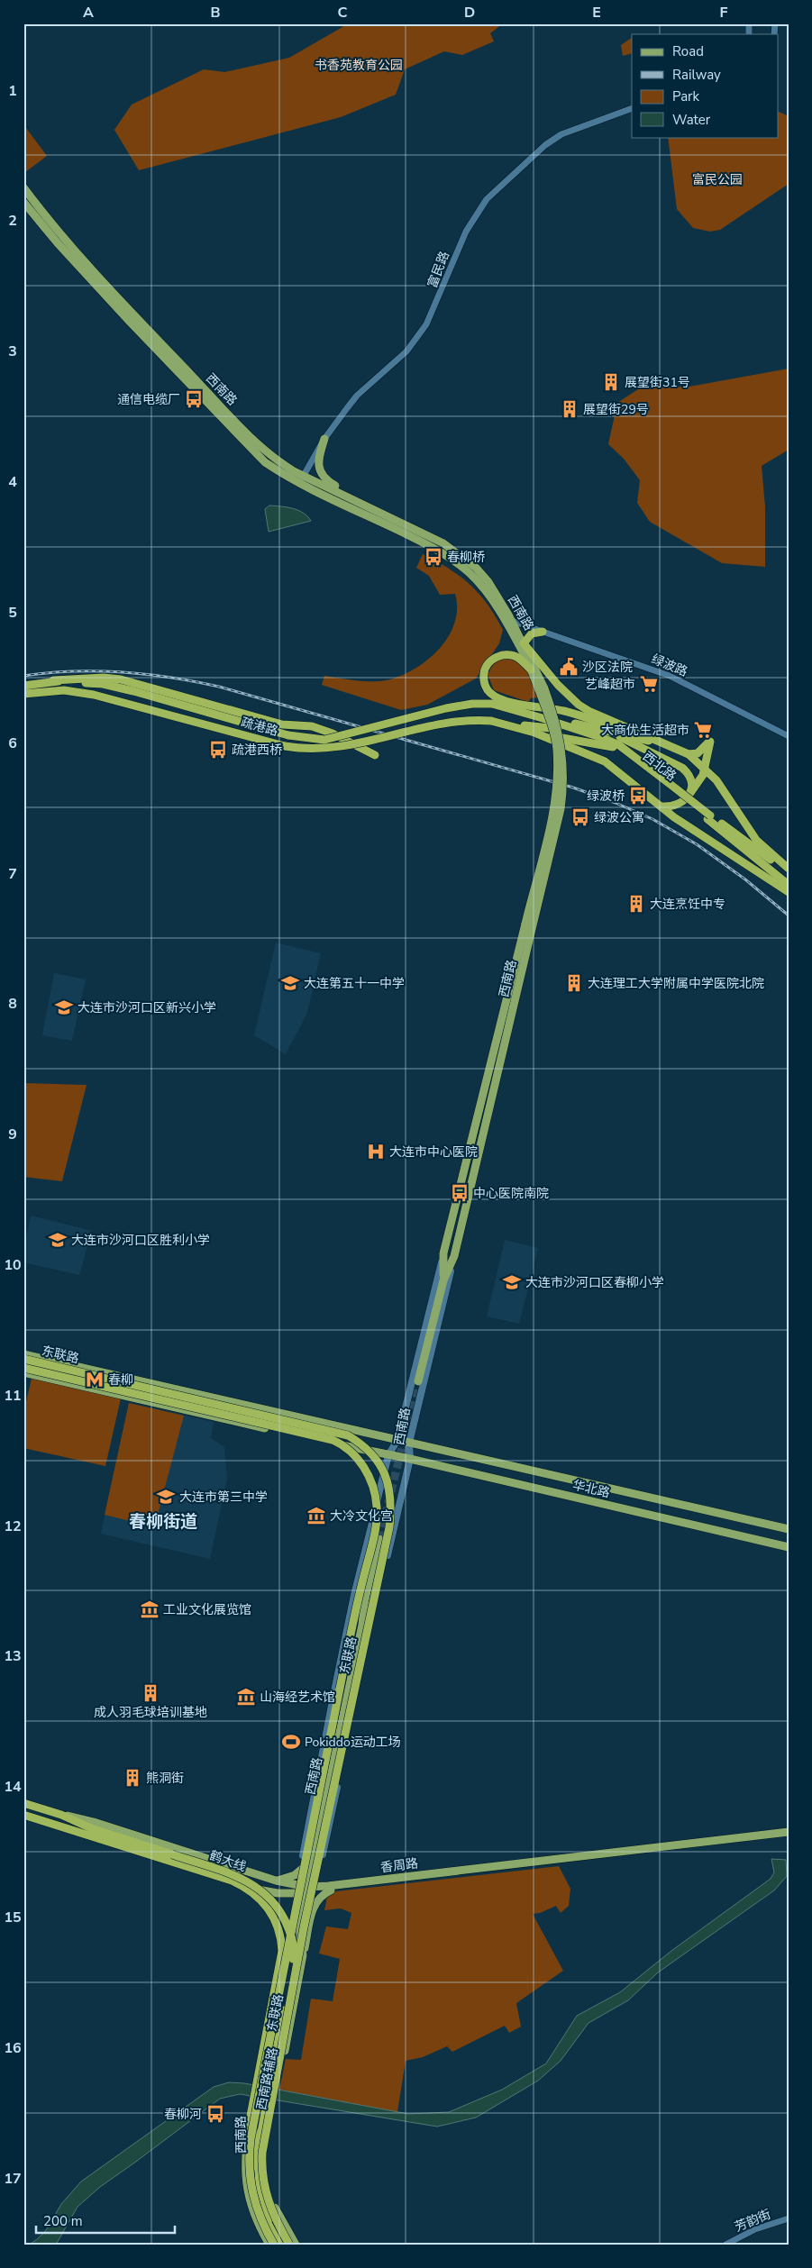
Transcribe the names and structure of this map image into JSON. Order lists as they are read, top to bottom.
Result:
{
  "streets": {
    "highway": [
      "西南路",
      "疏港路",
      "西北路",
      "东联路",
      "鹤大线",
      "香周路"
    ],
    "main road": ["华北路", "西南路辅路"],
    "street": ["富民路", "绿波路", "芳韵街"]
  },
  "crossings": [
    ["富民路", "西南路"],
    ["西南路", "绿波路"],
    ["西南路", "东联路"],
    ["西南路", "华北路"],
    ["西南路", "鹤大线"],
    ["西南路", "香周路"],
    ["西南路", "西南路辅路"],
    ["疏港路", "西北路"],
    ["东联路", "香周路"],
    ["东联路", "西南路辅路"],
    ["鹤大线", "香周路"],
    ["香周路", "西南路辅路"]
  ],
  "districts": ["春柳街道"],
  "parks": ["书香苑教育公园", "富民公园"],
  "places": {
    "building": [
      "展望街31号",
      "展望街29号",
      "大连烹饪中专",
      "大连理工大学附属中学医院北院",
      "成人羽毛球培训基地",
      "熊洞街"
    ],
    "bus stop": [
      "通信电缆厂",
      "春柳桥",
      "疏港西桥",
      "绿波桥",
      "绿波公寓",
      "中心医院南院",
      "春柳河"
    ],
    "public building": ["沙区法院"],
    "supermarket": ["艺峰超市", "大商优生活超市"],
    "school or university": [
      "大连第五十一中学",
      "大连市沙河口区新兴小学",
      "大连市沙河口区胜利小学",
      "大连市沙河口区春柳小学",
      "大连市第三中学"
    ],
    "hospital": ["大连市中心医院"],
    "metro station": ["春柳"],
    "museum": ["大冷文化宫", "工业文化展览馆", "山海经艺术馆"],
    "sports": ["Pokiddo运动工场"]
  },
  "legend": [
    "Road",
    "Railway",
    "Park",
    "Water"
  ],
  "scale_bar": "200 m",
  "grid": {
    "columns": [
      "A",
      "B",
      "C",
      "D",
      "E",
      "F"
    ],
    "rows": [
      "1",
      "2",
      "3",
      "4",
      "5",
      "6",
      "7",
      "8",
      "9",
      "10",
      "11",
      "12",
      "13",
      "14",
      "15",
      "16",
      "17"
    ]
  }
}
